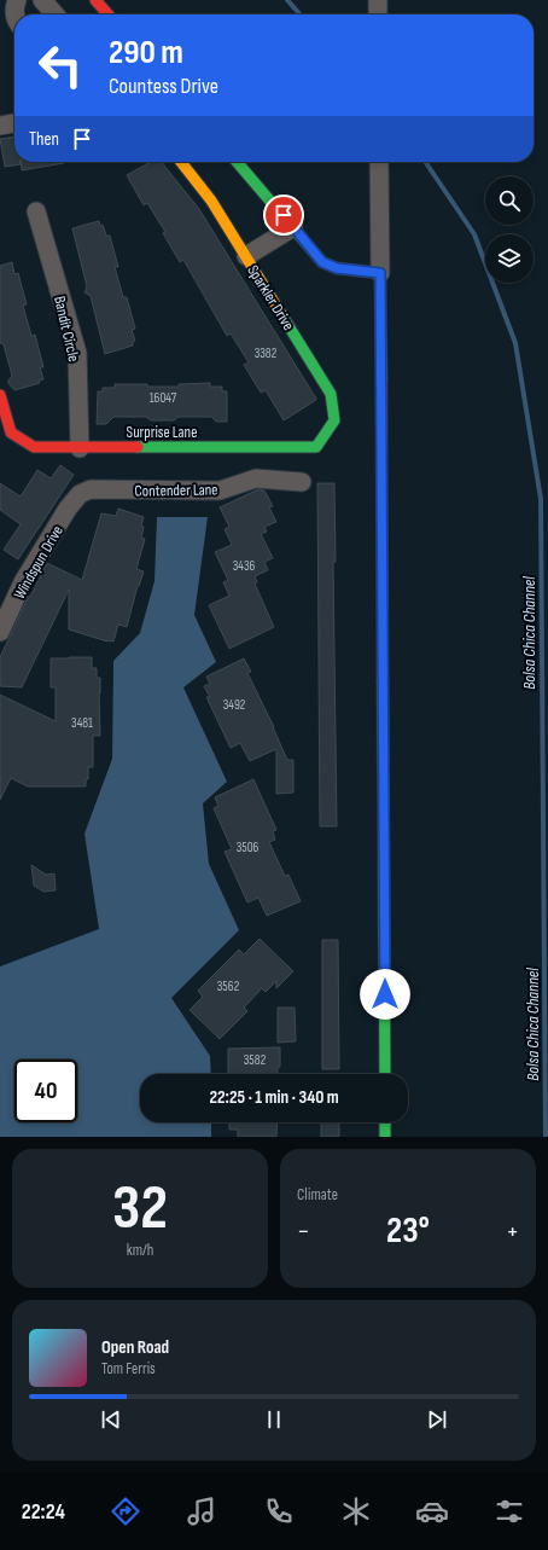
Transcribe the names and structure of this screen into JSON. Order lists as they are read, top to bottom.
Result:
{
  "streets": {
    "street": [
      "Sparkler Drive",
      "Bandit Circle",
      "Surprise Lane",
      "Contender Lane",
      "Windspun Drive"
    ]
  },
  "crossings": [
    ["Sparkler Drive", "Surprise Lane"],
    ["Bandit Circle", "Surprise Lane"],
    ["Contender Lane", "Windspun Drive"]
  ],
  "water": ["Bolsa Chica Channel"],
  "house_numbers": [
    "3382",
    "16047",
    "3436",
    "3492",
    "3481",
    "3506",
    "3562",
    "3582"
  ],
  "page": {
    "turn": ["290 m", "Countess Drive"],
    "then": "Then",
    "limit": "40",
    "trip": "22:25 · 1 min · 340 m",
    "tile": [
      ["32", "km/h"],
      "Climate"
    ],
    "heat": ["−", "23°", "+"],
    "song": ["Open Road", "Tom Ferris"],
    "tabs": "22:24"
  }
}
